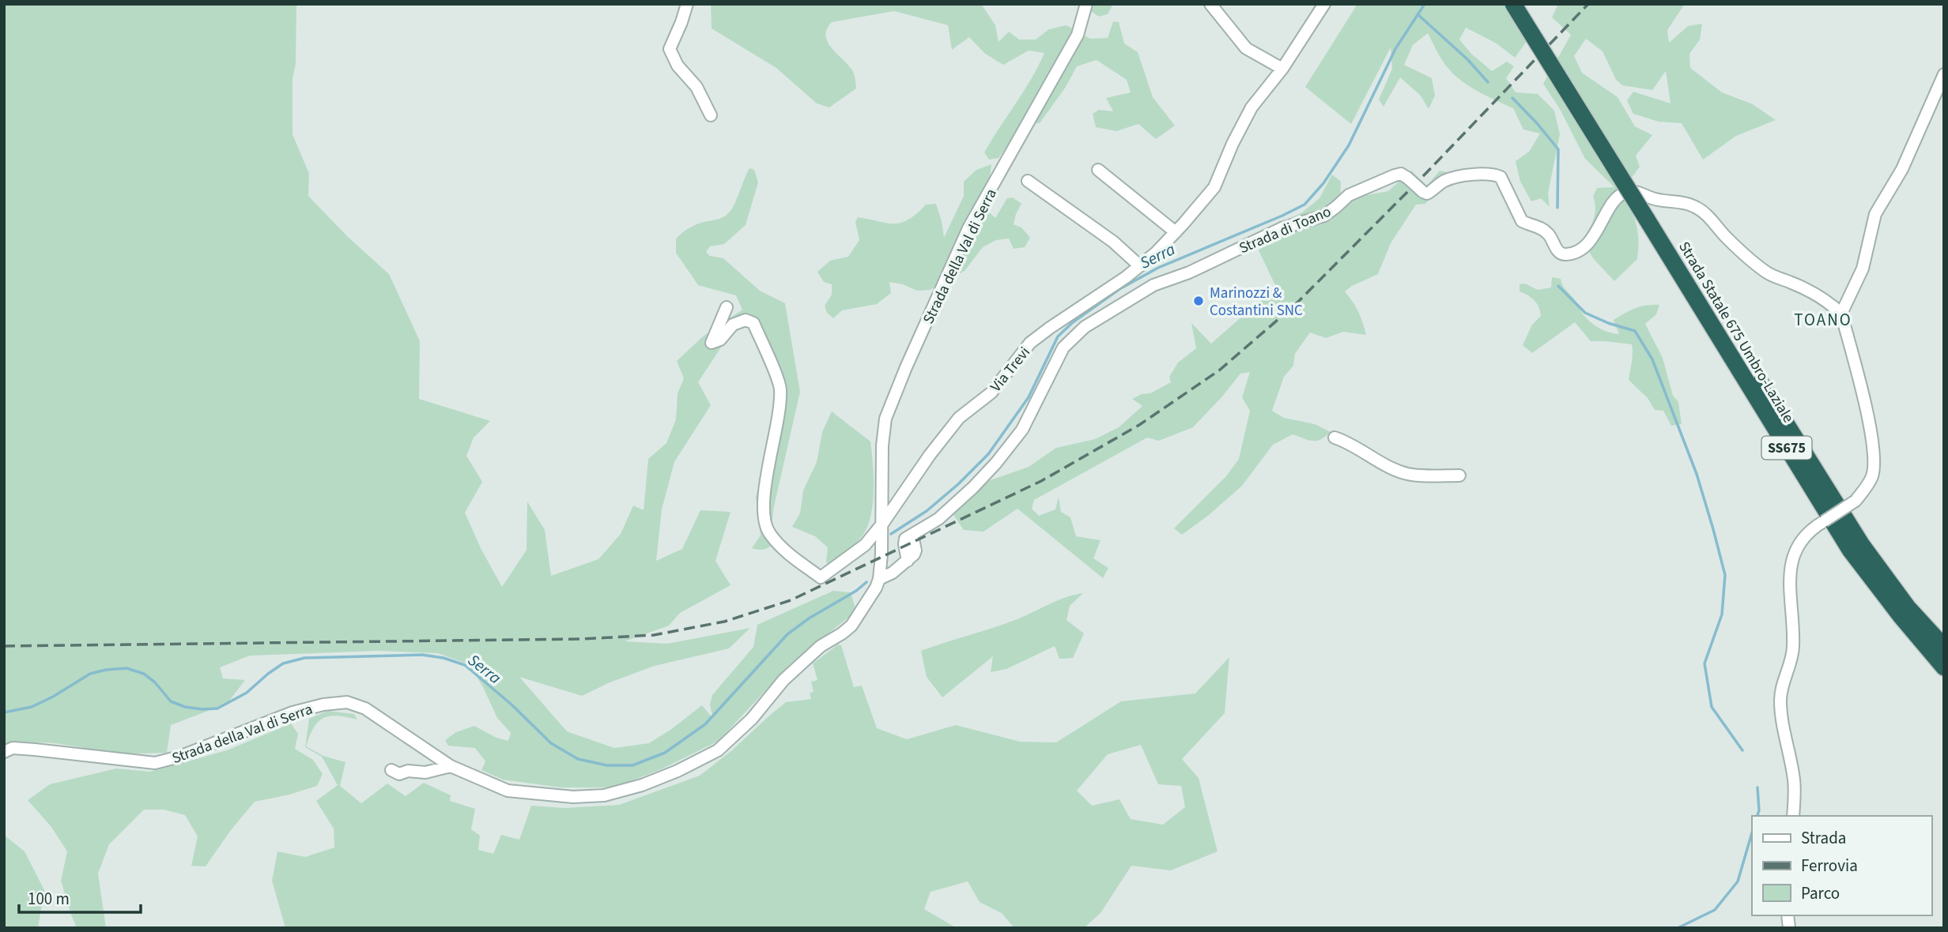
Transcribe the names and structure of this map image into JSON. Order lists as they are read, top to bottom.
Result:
{
  "streets": {
    "highway": ["Strada Statale 675 Umbro-Laziale", "SS675"],
    "street": ["Strada di Toano", "Strada della Val di Serra", "Via Trevi"]
  },
  "crossings": [
    ["Strada di Toano", "Strada della Val di Serra"],
    ["Strada della Val di Serra", "Via Trevi"]
  ],
  "districts": ["TOANO"],
  "water": ["Serra"],
  "places": ["Marinozzi & Costantini SNC"],
  "legend": ["Strada", "Ferrovia", "Parco"],
  "scale_bar": "100 m"
}
